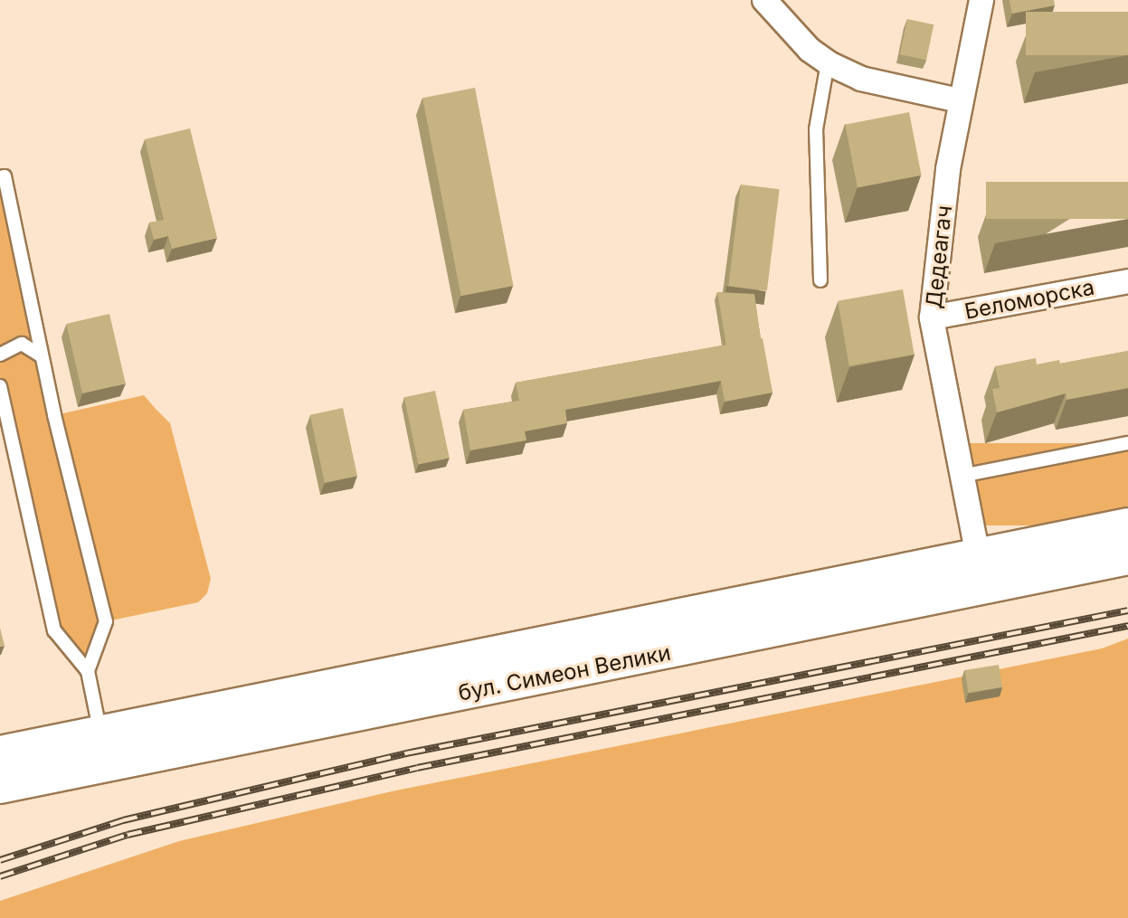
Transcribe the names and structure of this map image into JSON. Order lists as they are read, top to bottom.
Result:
{
  "streets": {
    "main road": ["бул. Симеон Велики"],
    "street": ["Дедеагач", "Беломорска"]
  },
  "crossings": [
    ["Дедеагач", "Беломорска"],
    ["Дедеагач", "бул. Симеон Велики"]
  ]
}
